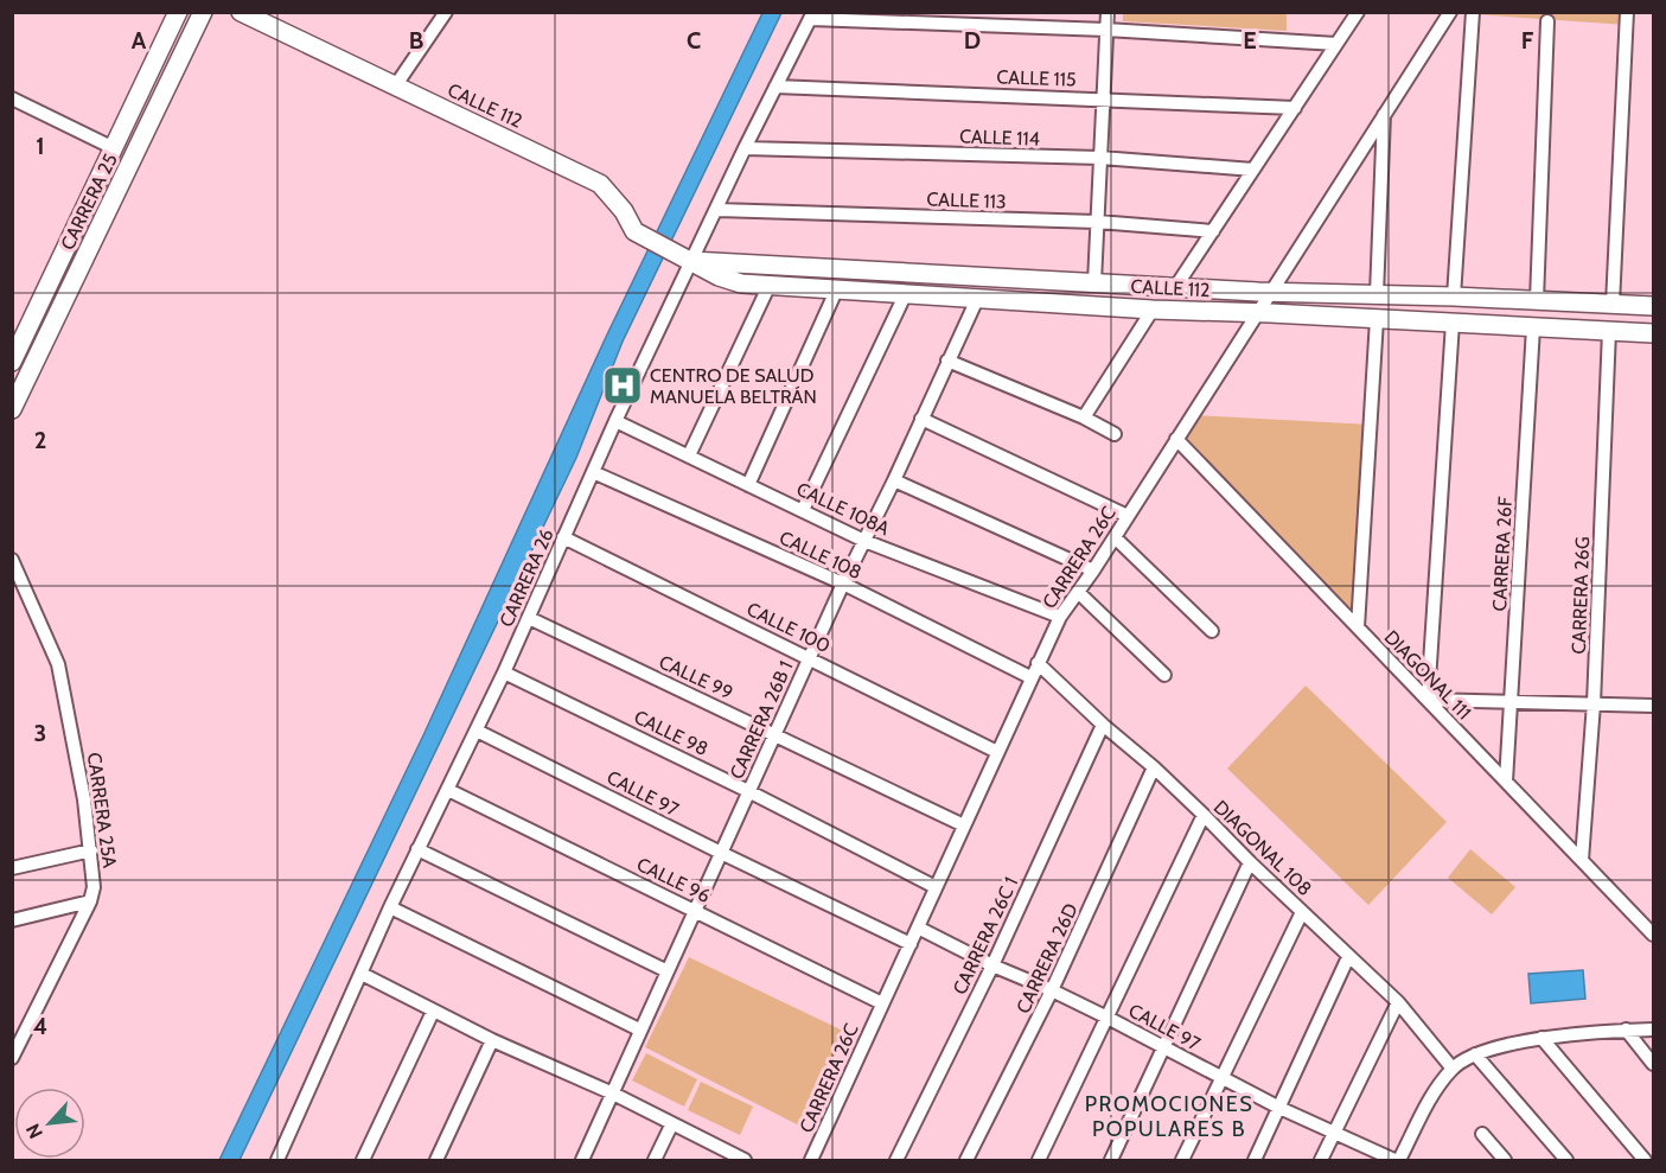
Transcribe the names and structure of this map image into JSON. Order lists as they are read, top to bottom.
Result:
{
  "streets": {
    "street": [
      "CALLE 115",
      "CALLE 112",
      "CALLE 114",
      "CALLE 113",
      "CARRERA 25",
      "CALLE 108A",
      "CARRERA 26F",
      "CALLE 108",
      "CARRERA 26C",
      "CARRERA 26",
      "CARRERA 26G",
      "CALLE 100",
      "DIAGONAL 111",
      "CALLE 99",
      "CARRERA 26B 1",
      "CALLE 98",
      "CALLE 97",
      "CARRERA 25A",
      "DIAGONAL 108",
      "CALLE 96",
      "CARRERA 26C 1",
      "CARRERA 26D"
    ]
  },
  "crossings": [
    ["CALLE 115", "CARRERA 26"],
    ["CALLE 112", "CARRERA 26F"],
    ["CALLE 112", "CARRERA 26C"],
    ["CALLE 112", "CARRERA 26"],
    ["CALLE 112", "CARRERA 26G"],
    ["CALLE 112", "CARRERA 26B 1"],
    ["CALLE 114", "CARRERA 26"],
    ["CALLE 113", "CARRERA 26"],
    ["CALLE 108A", "CARRERA 26C"],
    ["CALLE 108A", "CARRERA 26"],
    ["CALLE 108A", "CARRERA 26B 1"],
    ["CARRERA 26F", "DIAGONAL 111"],
    ["CALLE 108", "CARRERA 26C"],
    ["CALLE 108", "CARRERA 26"],
    ["CALLE 108", "CARRERA 26B 1"],
    ["CARRERA 26C", "CALLE 100"],
    ["CARRERA 26C", "DIAGONAL 111"],
    ["CARRERA 26C", "CALLE 99"],
    ["CARRERA 26C", "CALLE 98"],
    ["CARRERA 26C", "CALLE 97"],
    ["CARRERA 26C", "DIAGONAL 108"],
    ["CARRERA 26C", "CALLE 96"],
    ["CARRERA 26", "CALLE 100"],
    ["CARRERA 26", "CALLE 99"],
    ["CARRERA 26", "CALLE 98"],
    ["CARRERA 26", "CALLE 97"],
    ["CARRERA 26", "CALLE 96"],
    ["CARRERA 26G", "DIAGONAL 111"],
    ["CALLE 100", "CARRERA 26B 1"],
    ["CALLE 99", "CARRERA 26B 1"],
    ["CARRERA 26B 1", "CALLE 98"],
    ["CARRERA 26B 1", "CALLE 97"],
    ["CARRERA 26B 1", "CALLE 96"],
    ["CALLE 97", "CARRERA 26C 1"],
    ["CALLE 97", "CARRERA 26D"],
    ["DIAGONAL 108", "CARRERA 26C 1"],
    ["DIAGONAL 108", "CARRERA 26D"]
  ],
  "districts": ["PROMOCIONES POPULARES B"],
  "places": {
    "hospital": ["CENTRO DE SALUD MANUELA BELTRÁN"]
  },
  "north": "bottom left",
  "grid": {
    "columns": [
      "A",
      "B",
      "C",
      "D",
      "E",
      "F"
    ],
    "rows": [
      "1",
      "2",
      "3",
      "4"
    ]
  }
}
